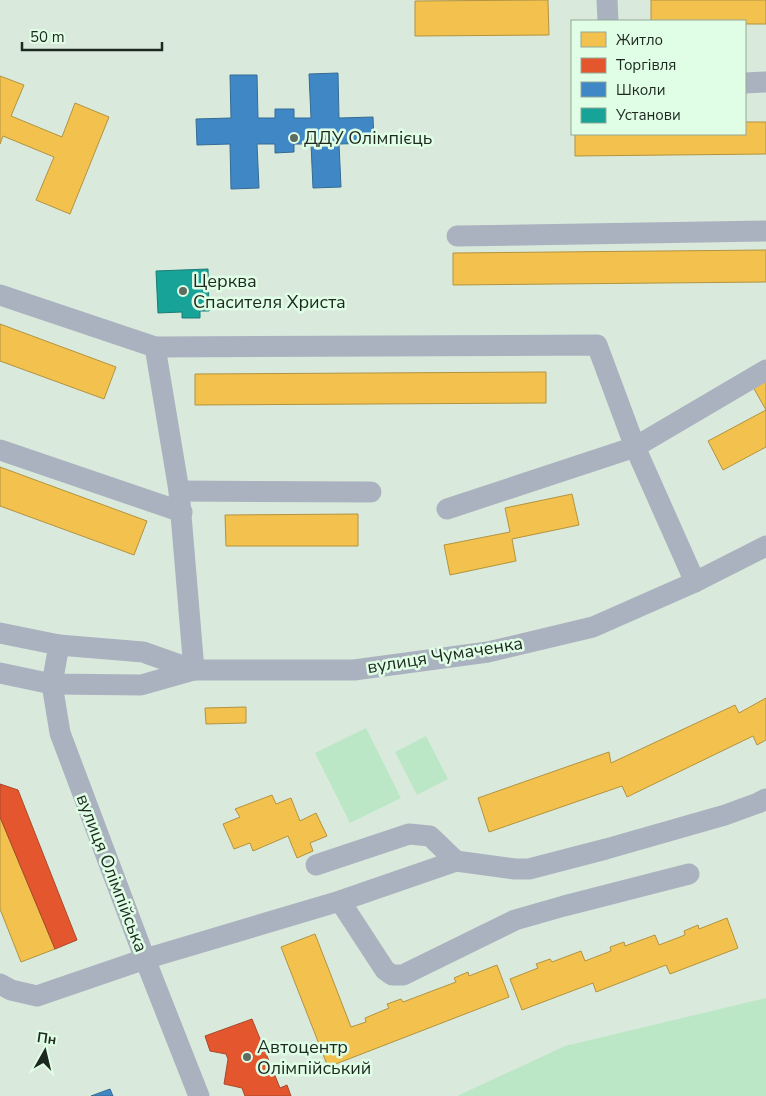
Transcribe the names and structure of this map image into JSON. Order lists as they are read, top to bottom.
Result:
{
  "streets": {
    "street": ["вулиця Чумаченка", "вулиця Олімпійська"]
  },
  "crossings": [
    ["вулиця Чумаченка", "вулиця Олімпійська"]
  ],
  "places": ["ДДУ Олімпієць", "Церква Спасителя Христа", "Автоцентр Олімпійський"],
  "legend": [
    "Житло",
    "Торгівля",
    "Школи",
    "Установи"
  ],
  "scale_bar": "50 m",
  "north": "top"
}
